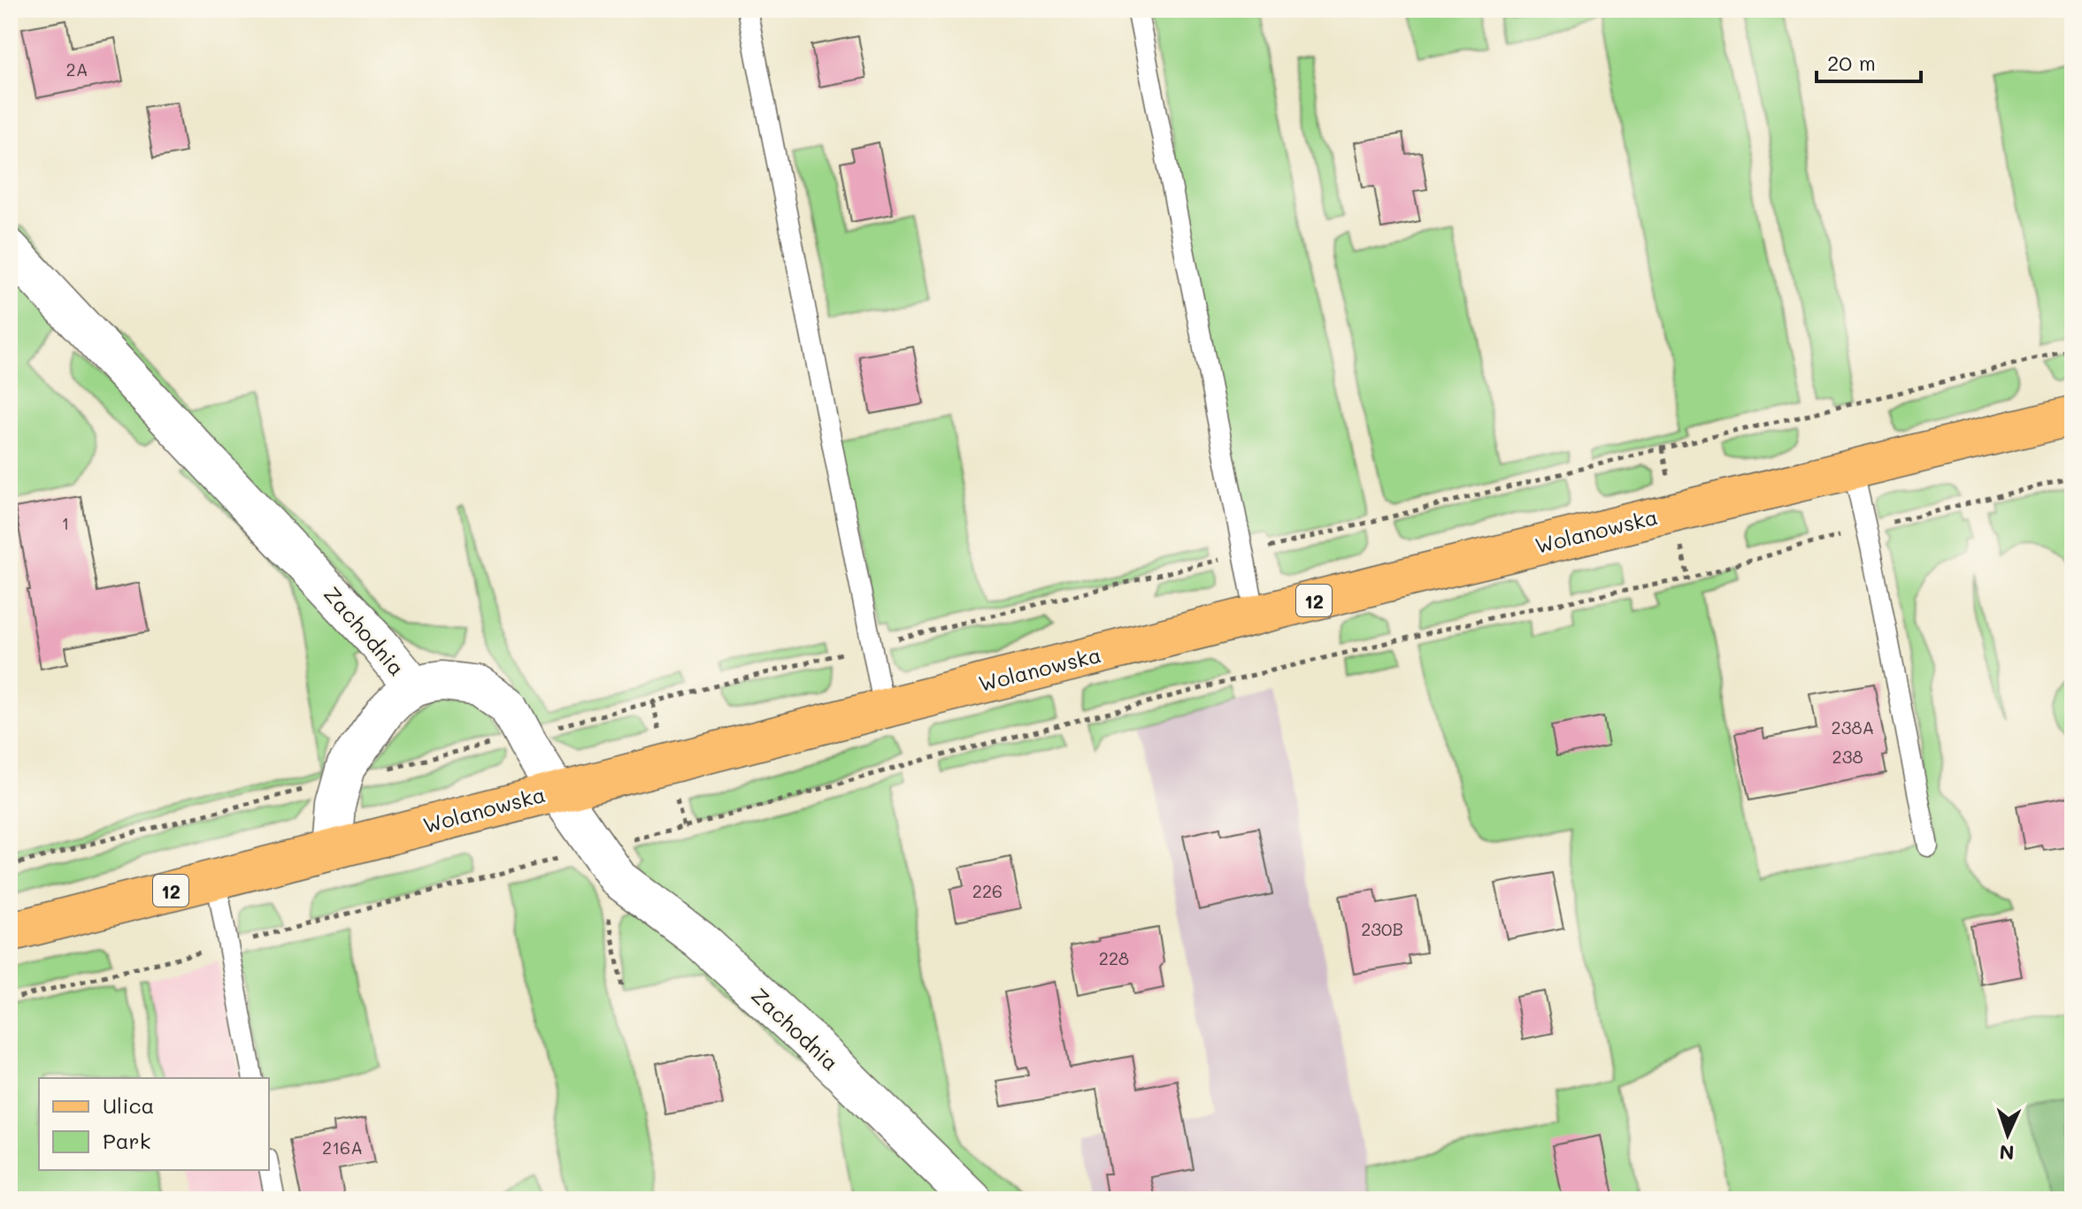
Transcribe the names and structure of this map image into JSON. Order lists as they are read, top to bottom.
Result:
{
  "streets": {
    "main road": ["Wolanowska", "12"],
    "street": ["Zachodnia"]
  },
  "crossings": [
    ["Wolanowska", "Zachodnia"]
  ],
  "house_numbers": [
    "2A",
    "1",
    "238A",
    "238",
    "226",
    "230B",
    "228",
    "216A"
  ],
  "legend": ["Ulica", "Park"],
  "scale_bar": "20 m",
  "north": "bottom"
}
